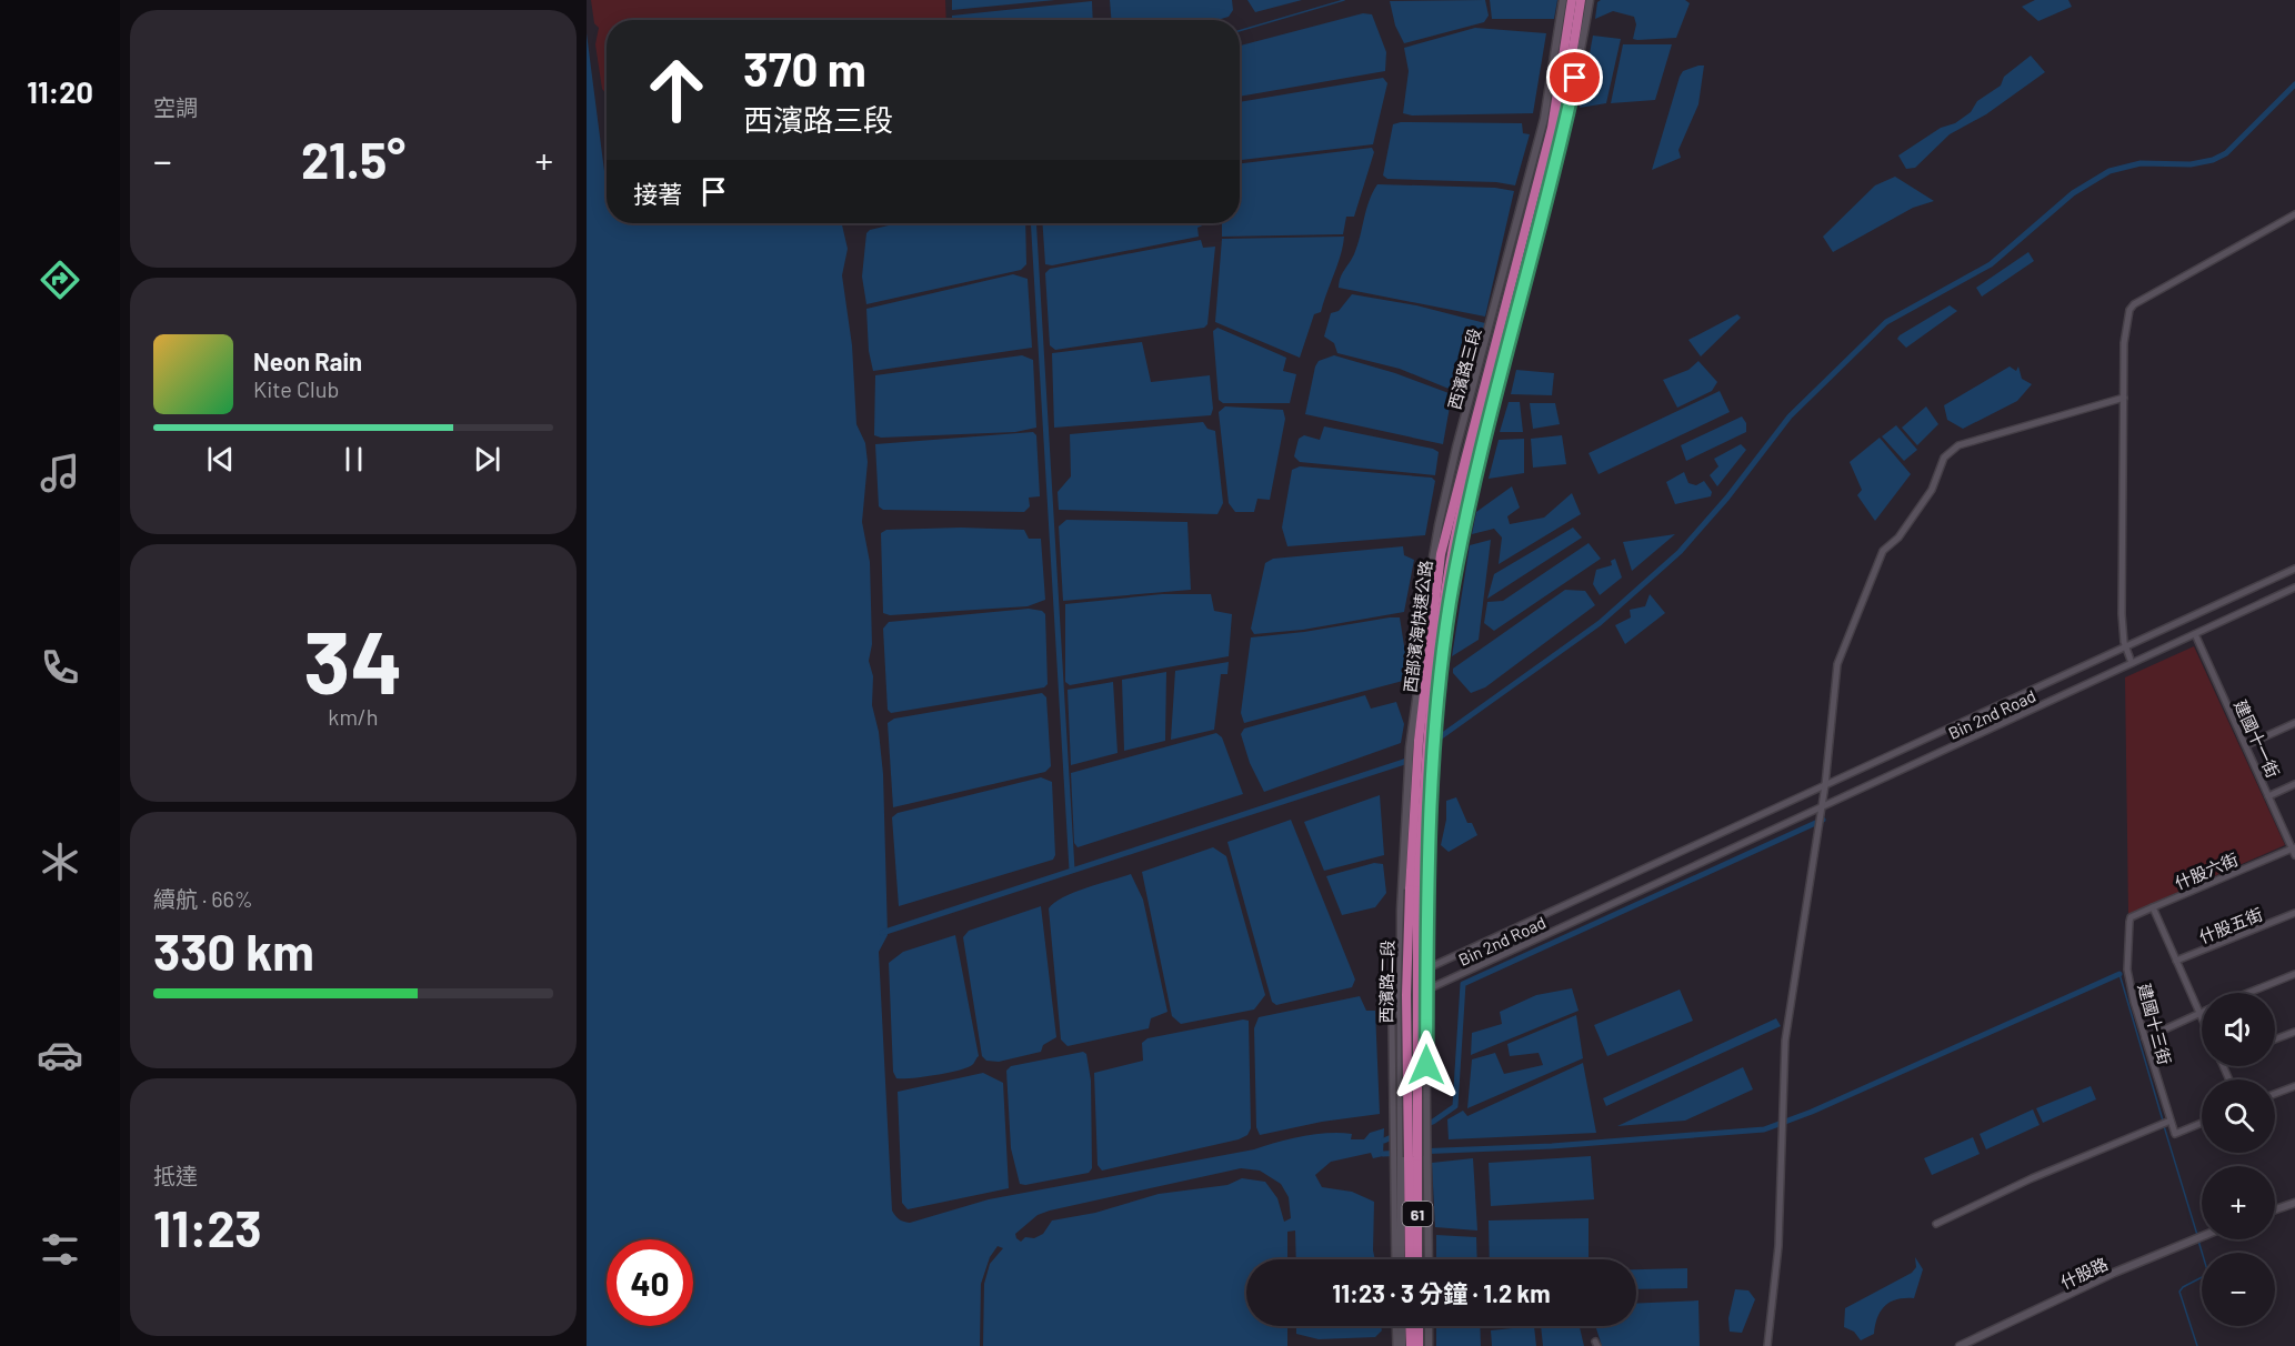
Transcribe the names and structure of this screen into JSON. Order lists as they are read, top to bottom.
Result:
{
  "streets": {
    "highway": ["西部濱海快速公路", "61"],
    "street": [
      "西濱路三段",
      "Bin 2nd Road",
      "建國十一街",
      "什股六街",
      "什股五街",
      "西濱路二段",
      "建國十三街",
      "什股路"
    ]
  },
  "crossings": [
    ["西濱路三段", "西部濱海快速公路"],
    ["西濱路三段", "西濱路二段"],
    ["西部濱海快速公路", "西濱路二段"],
    ["Bin 2nd Road", "建國十一街"],
    ["Bin 2nd Road", "西濱路二段"],
    ["建國十一街", "什股六街"],
    ["什股六街", "建國十三街"]
  ],
  "page": {
    "tabs": "11:20",
    "tile": [
      "空調",
      ["34", "km/h"],
      ["續航 · 66%", "330 km"],
      ["抵達", "11:23"]
    ],
    "turn": ["370 m", "西濱路三段"],
    "heat": ["−", "21.5°", "+"],
    "then": "接著",
    "song": ["Neon Rain", "Kite Club"],
    "map_buttons": ["+", "−"],
    "limit": "40",
    "trip": "11:23 · 3 分鐘 · 1.2 km"
  }
}
